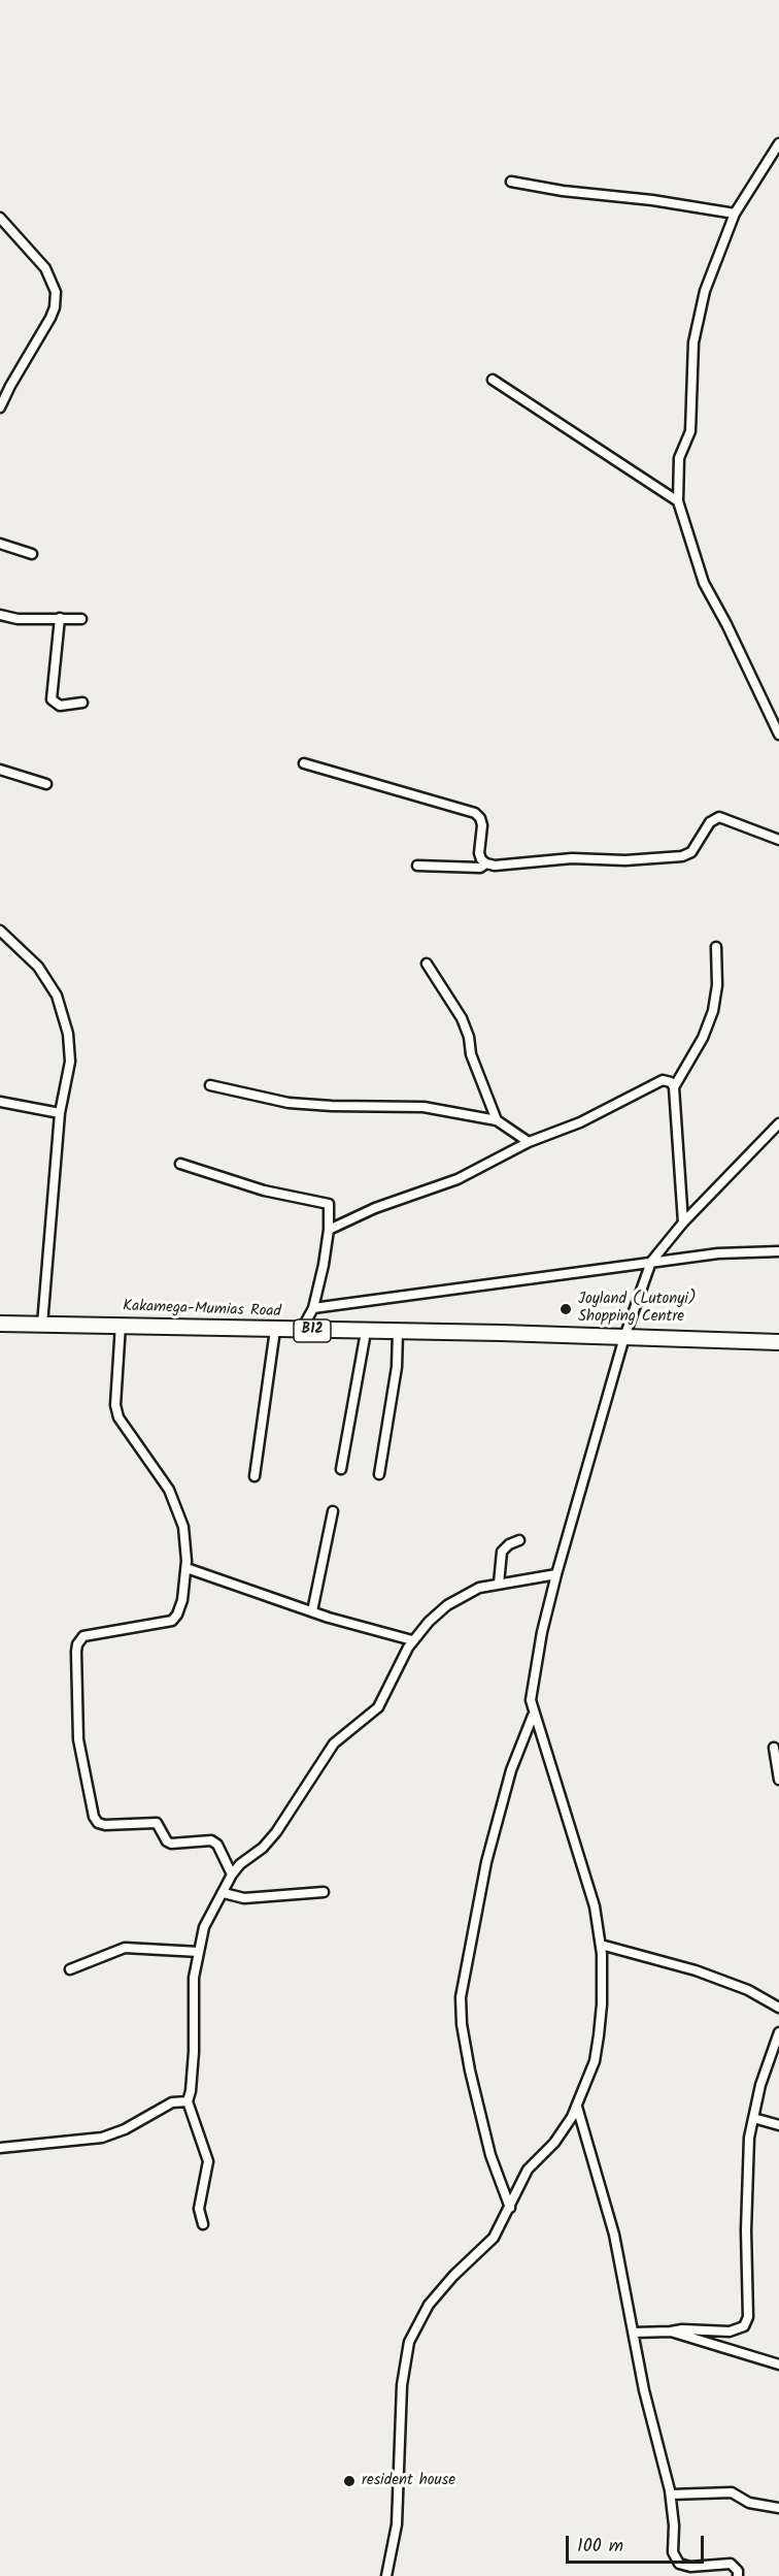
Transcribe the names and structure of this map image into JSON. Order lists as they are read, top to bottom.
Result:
{
  "streets": {
    "highway": ["Kakamega-Mumias Road", "B12"]
  },
  "crossings": [
    ["Kakamega-Mumias Road", "B12"]
  ],
  "places": ["Joyland (Lutonyi) Shopping Centre", "resident house"],
  "scale_bar": "100 m"
}
